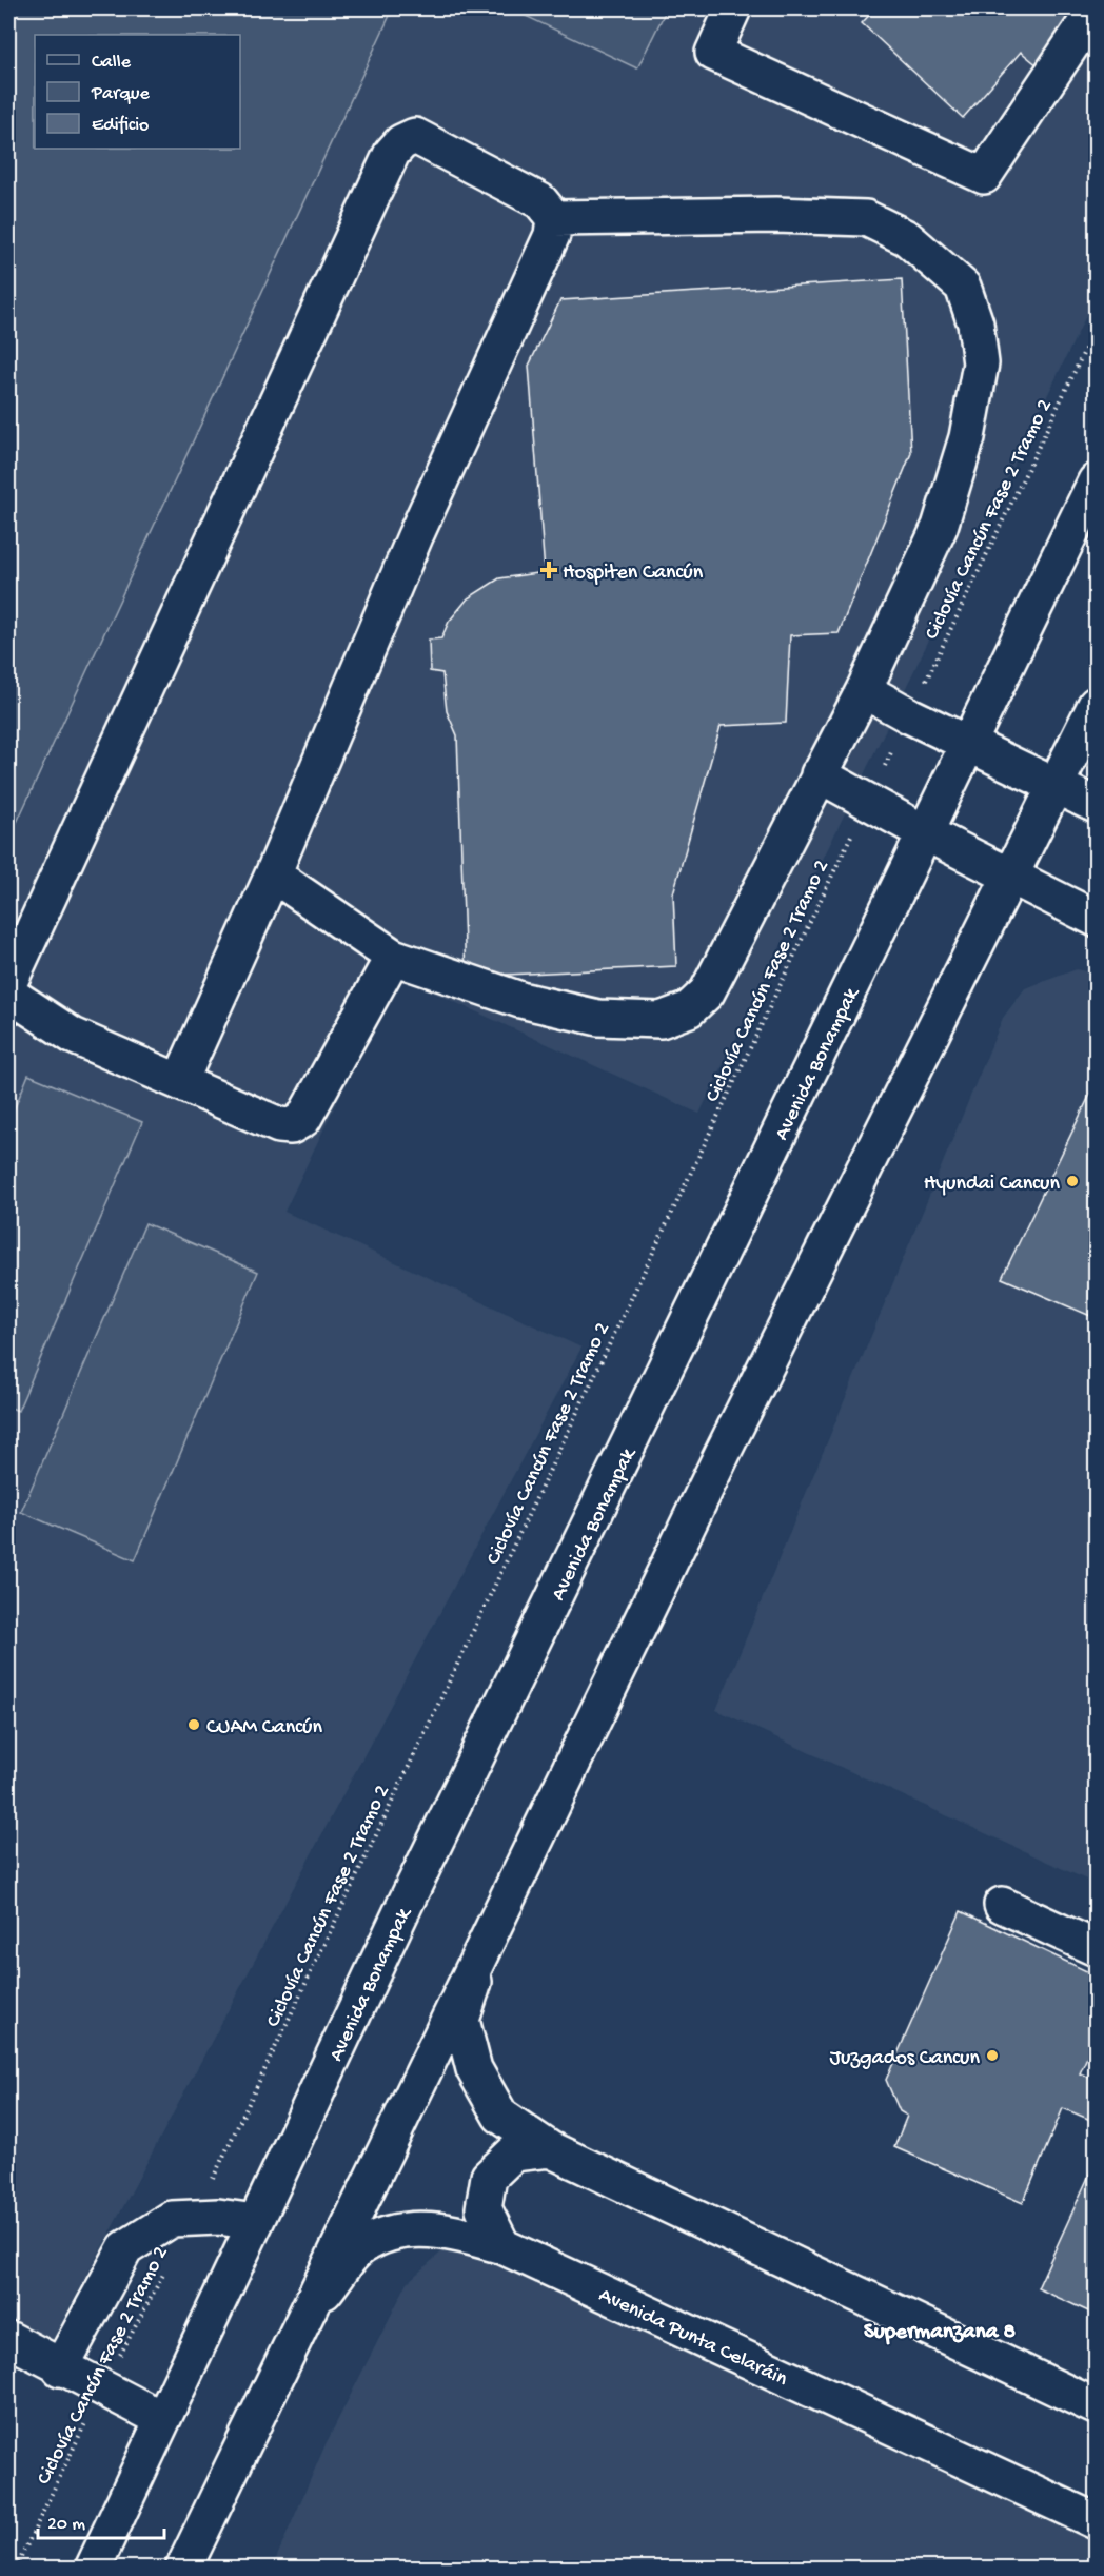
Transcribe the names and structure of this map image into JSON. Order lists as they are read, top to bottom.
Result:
{
  "streets": {
    "main road": ["Avenida Bonampak", "Avenida Punta Celaráin"],
    "path": ["Ciclovía Cancún Fase 2 Tramo 2"]
  },
  "districts": ["Supermanzana 8"],
  "places": {
    "health": ["Hospiten Cancún"],
    "other": ["Hyundai Cancun", "CUAM Cancún", "Juzgados Cancun"]
  },
  "legend": ["Calle", "Parque", "Edificio"],
  "scale_bar": "20 m"
}
